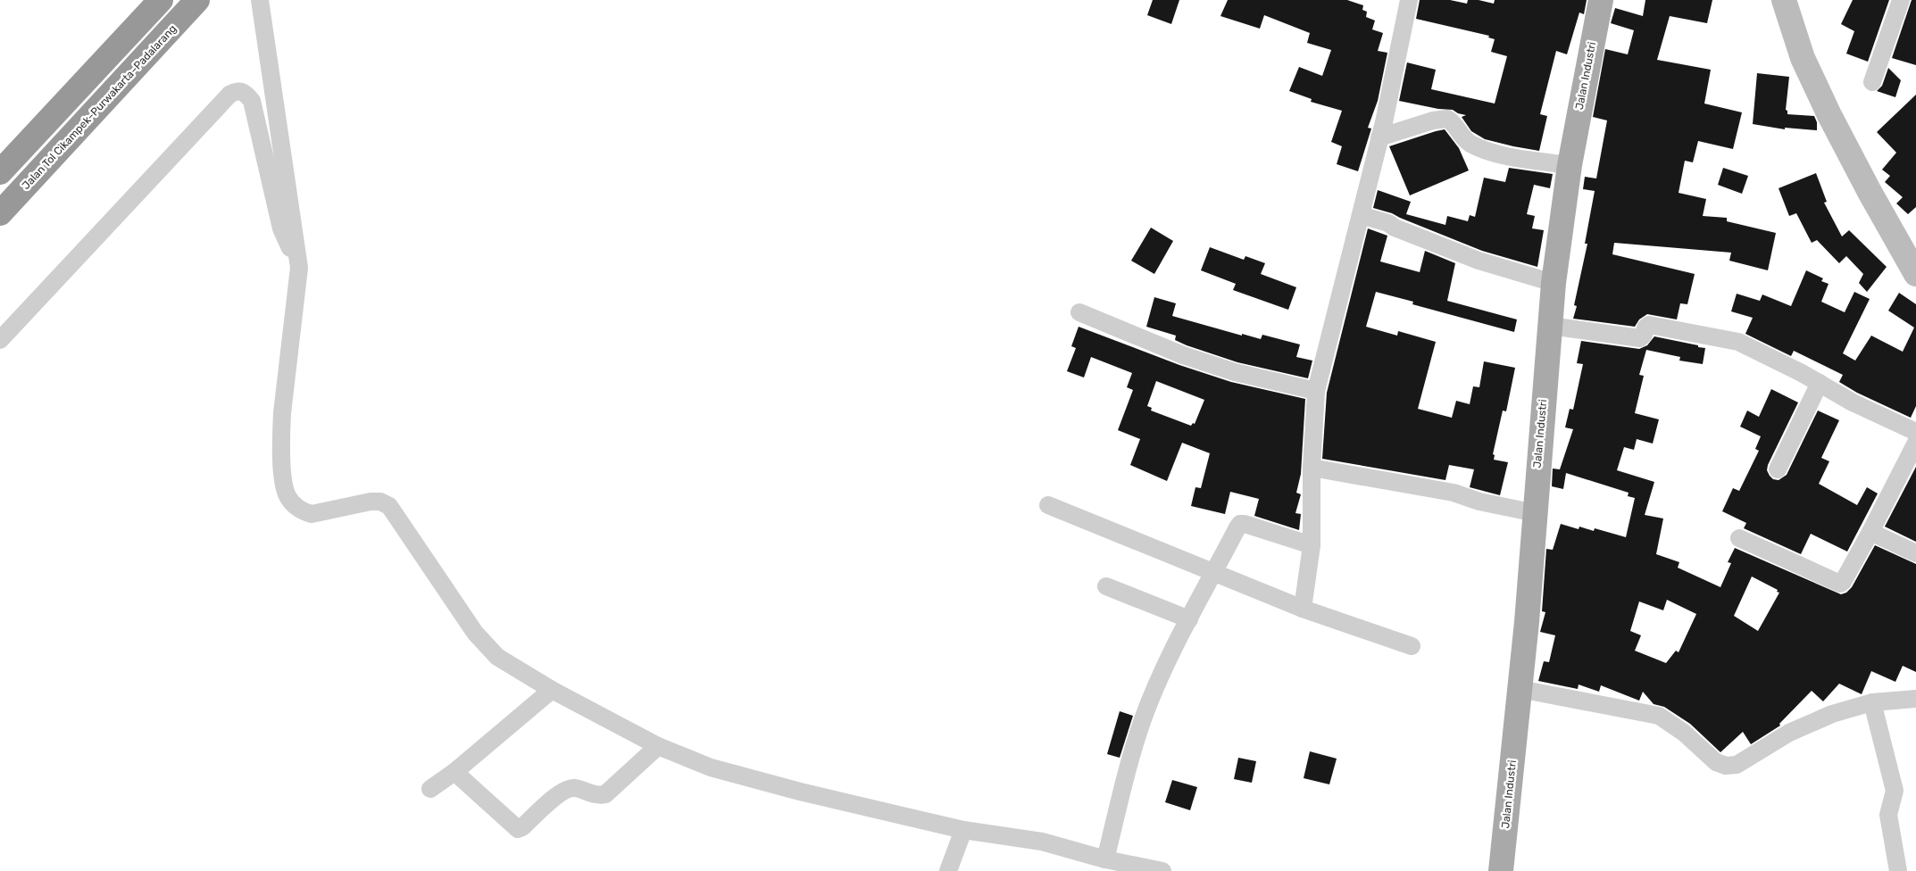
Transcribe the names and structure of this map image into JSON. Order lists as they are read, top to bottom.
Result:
{
  "streets": {
    "highway": ["Jalan Tol Cikampek–Purwakarta–Padalarang"],
    "main road": ["Jalan Industri"]
  }
}
